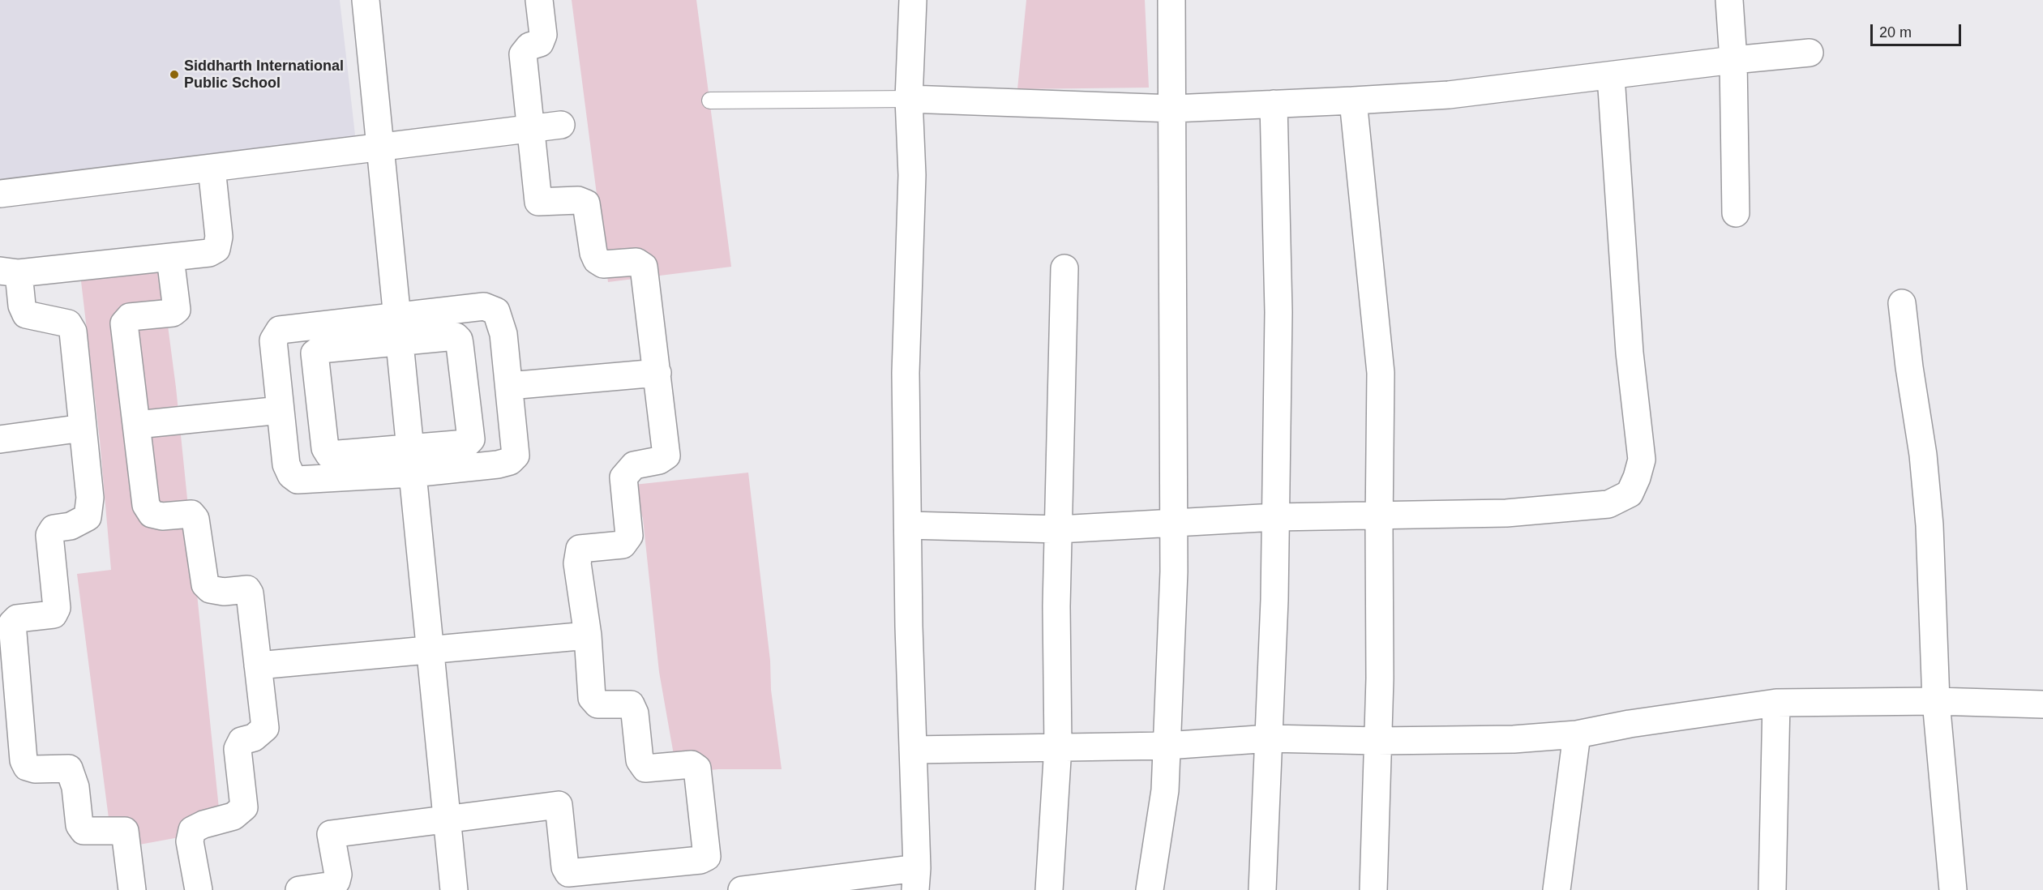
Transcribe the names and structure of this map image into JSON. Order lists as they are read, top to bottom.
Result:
{
  "places": ["Siddharth International Public School"],
  "scale_bar": "20 m"
}
